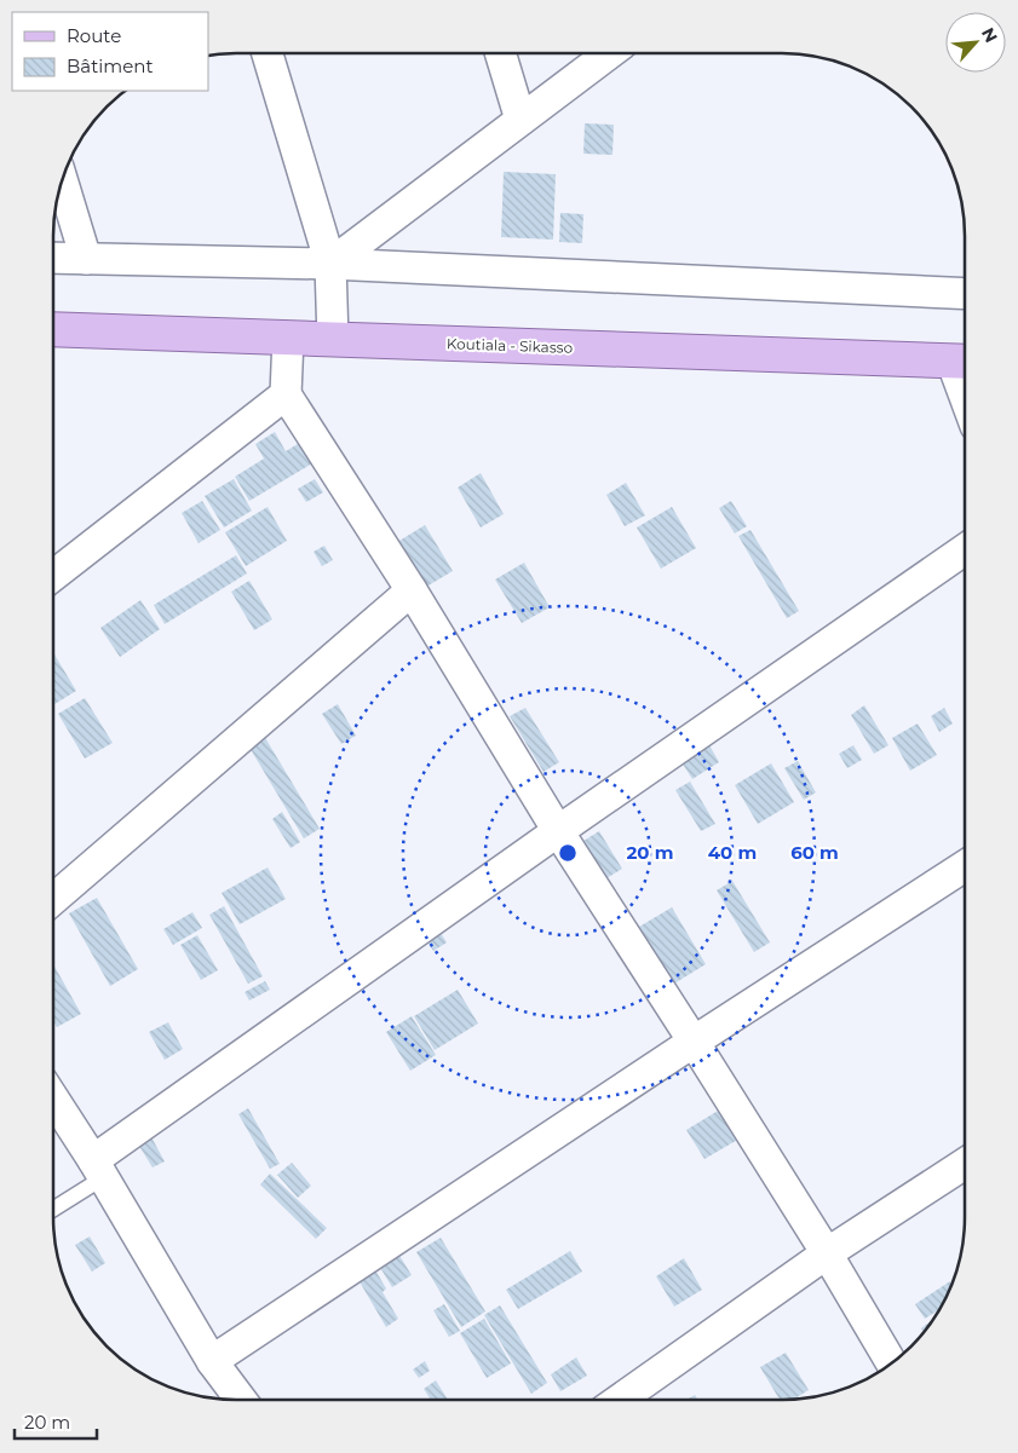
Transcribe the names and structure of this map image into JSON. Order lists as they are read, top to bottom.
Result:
{
  "streets": {
    "main road": ["Koutiala - Sikasso"]
  },
  "legend": ["Route", "Bâtiment"],
  "scale_bar": "20 m",
  "north": "top right",
  "rings": ["20 m", "40 m", "60 m"]
}
